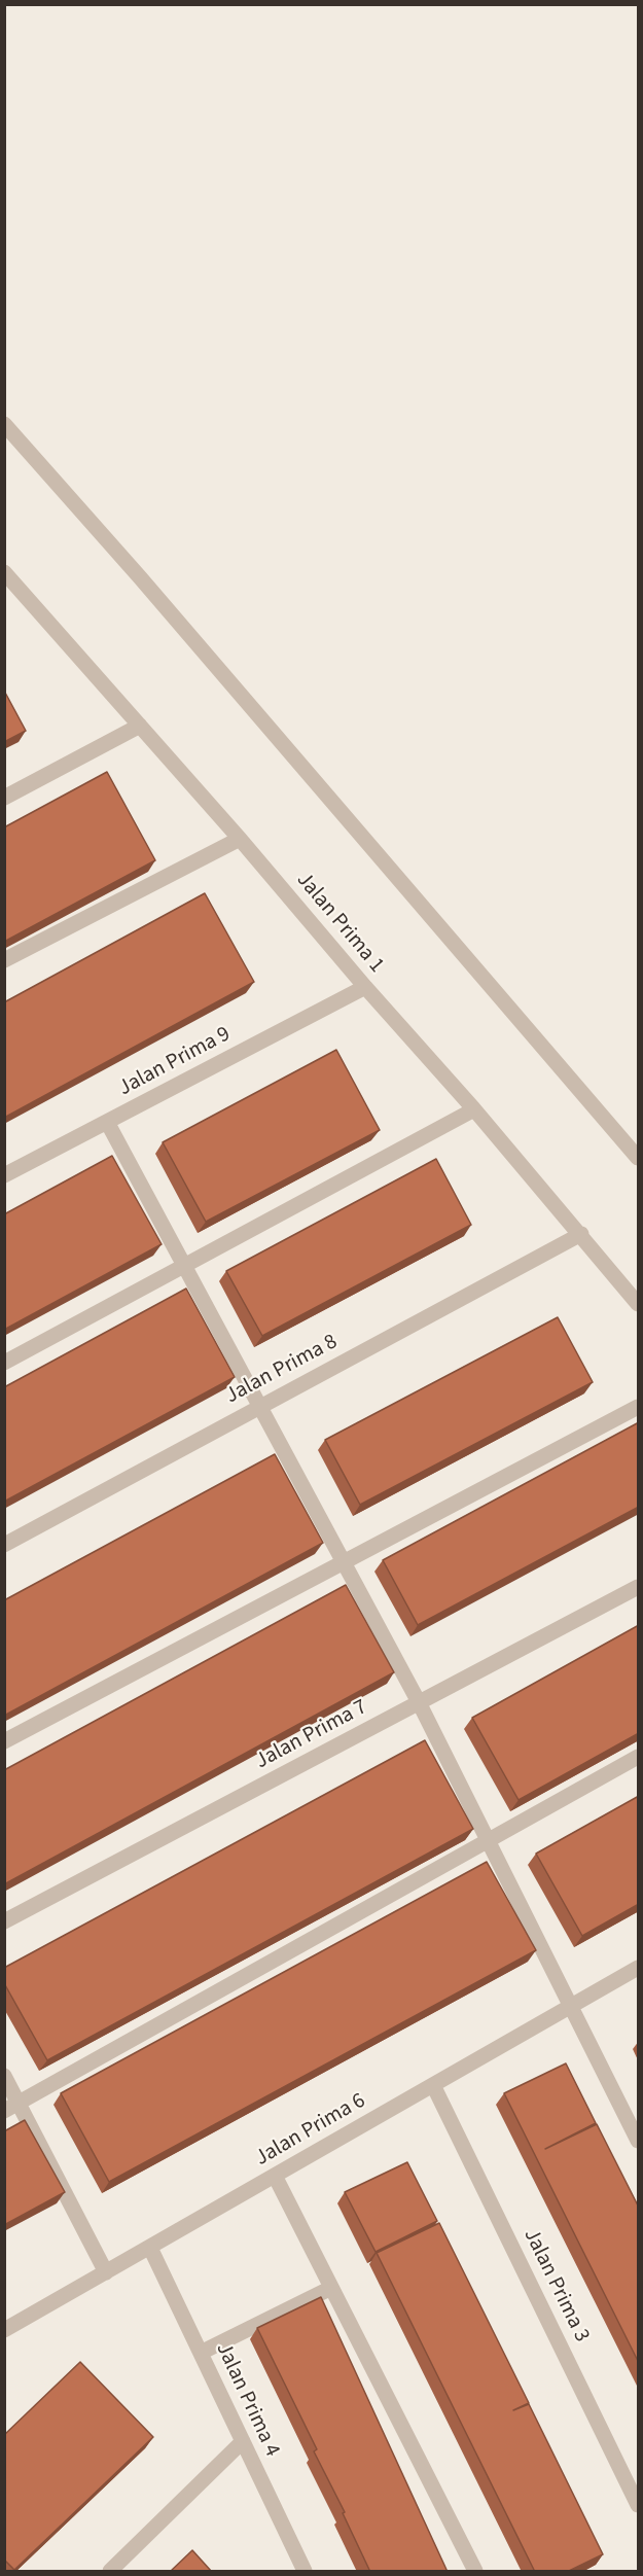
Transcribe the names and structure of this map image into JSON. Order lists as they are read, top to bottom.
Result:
{
  "streets": {
    "street": [
      "Jalan Prima 1",
      "Jalan Prima 9",
      "Jalan Prima 8",
      "Jalan Prima 7",
      "Jalan Prima 6",
      "Jalan Prima 3",
      "Jalan Prima 4"
    ]
  },
  "crossings": [
    ["Jalan Prima 1", "Jalan Prima 9"],
    ["Jalan Prima 1", "Jalan Prima 8"],
    ["Jalan Prima 6", "Jalan Prima 3"],
    ["Jalan Prima 6", "Jalan Prima 4"]
  ]
}
